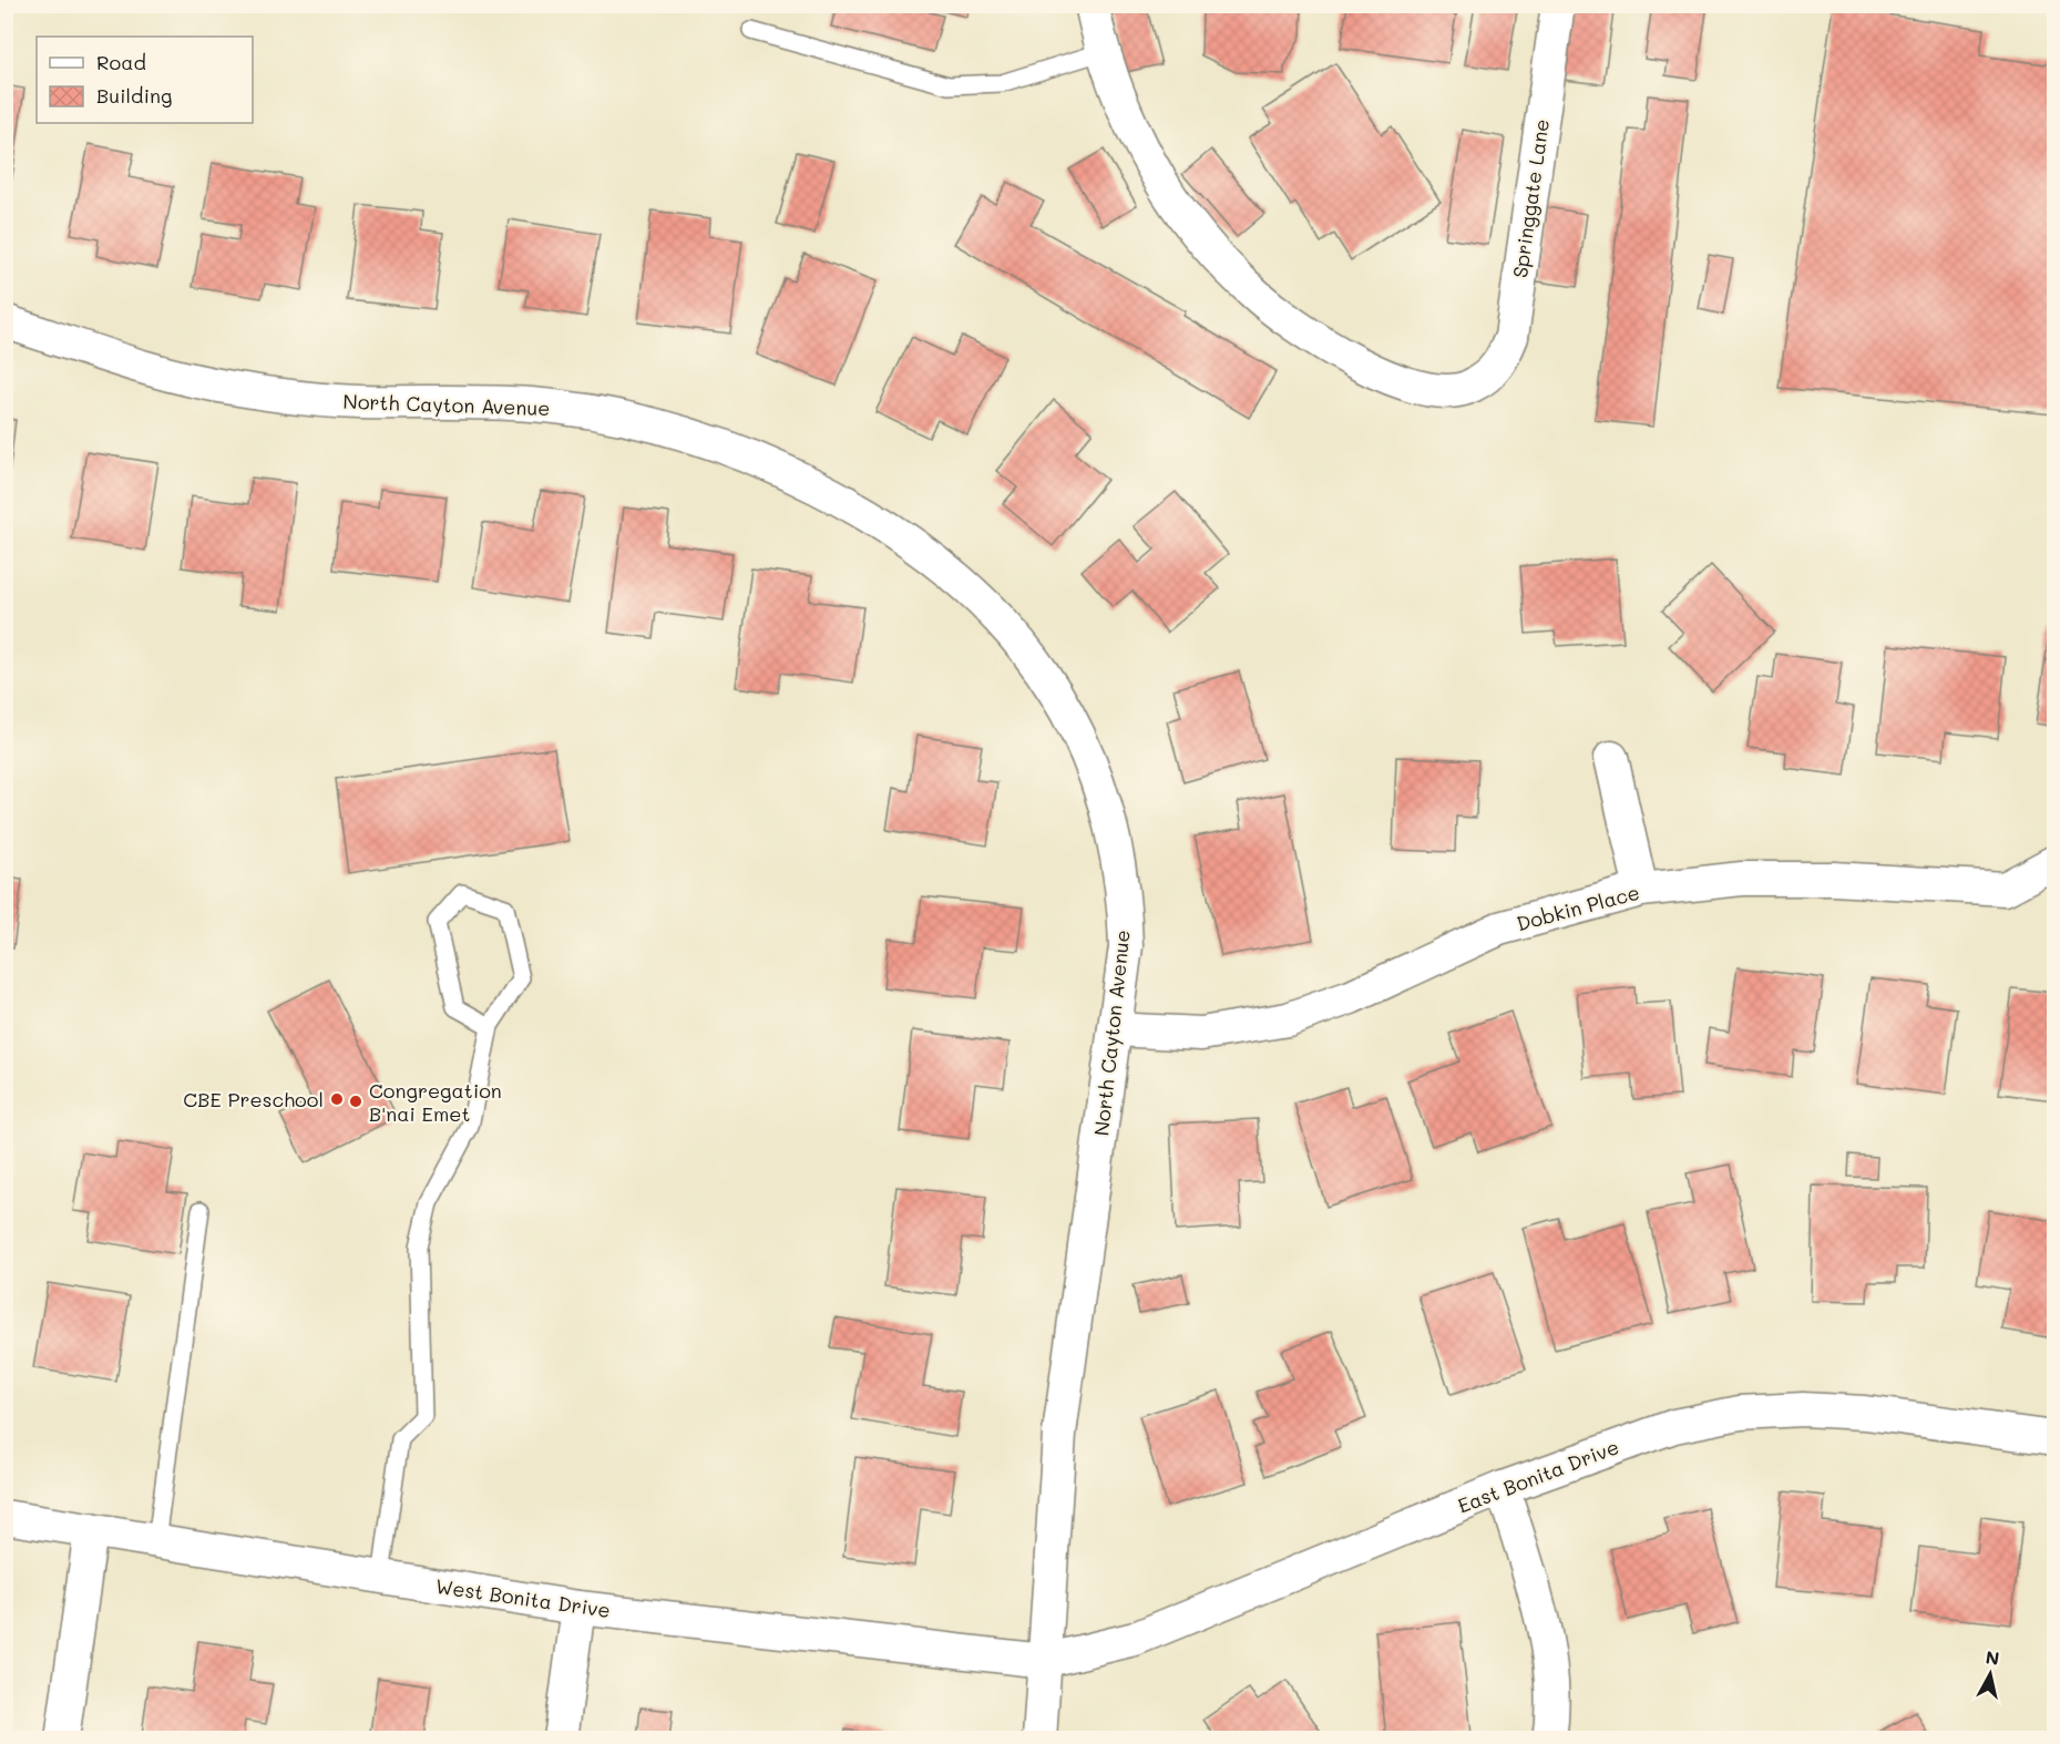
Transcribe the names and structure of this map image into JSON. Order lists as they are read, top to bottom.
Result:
{
  "streets": {
    "street": [
      "Springgate Lane",
      "North Cayton Avenue",
      "Dobkin Place",
      "East Bonita Drive",
      "West Bonita Drive"
    ]
  },
  "crossings": [
    ["North Cayton Avenue", "Dobkin Place"],
    ["North Cayton Avenue", "East Bonita Drive"],
    ["North Cayton Avenue", "West Bonita Drive"],
    ["East Bonita Drive", "West Bonita Drive"]
  ],
  "places": ["CBE Preschool", "Congregation B'nai Emet"],
  "legend": ["Road", "Building"],
  "north": "top"
}
